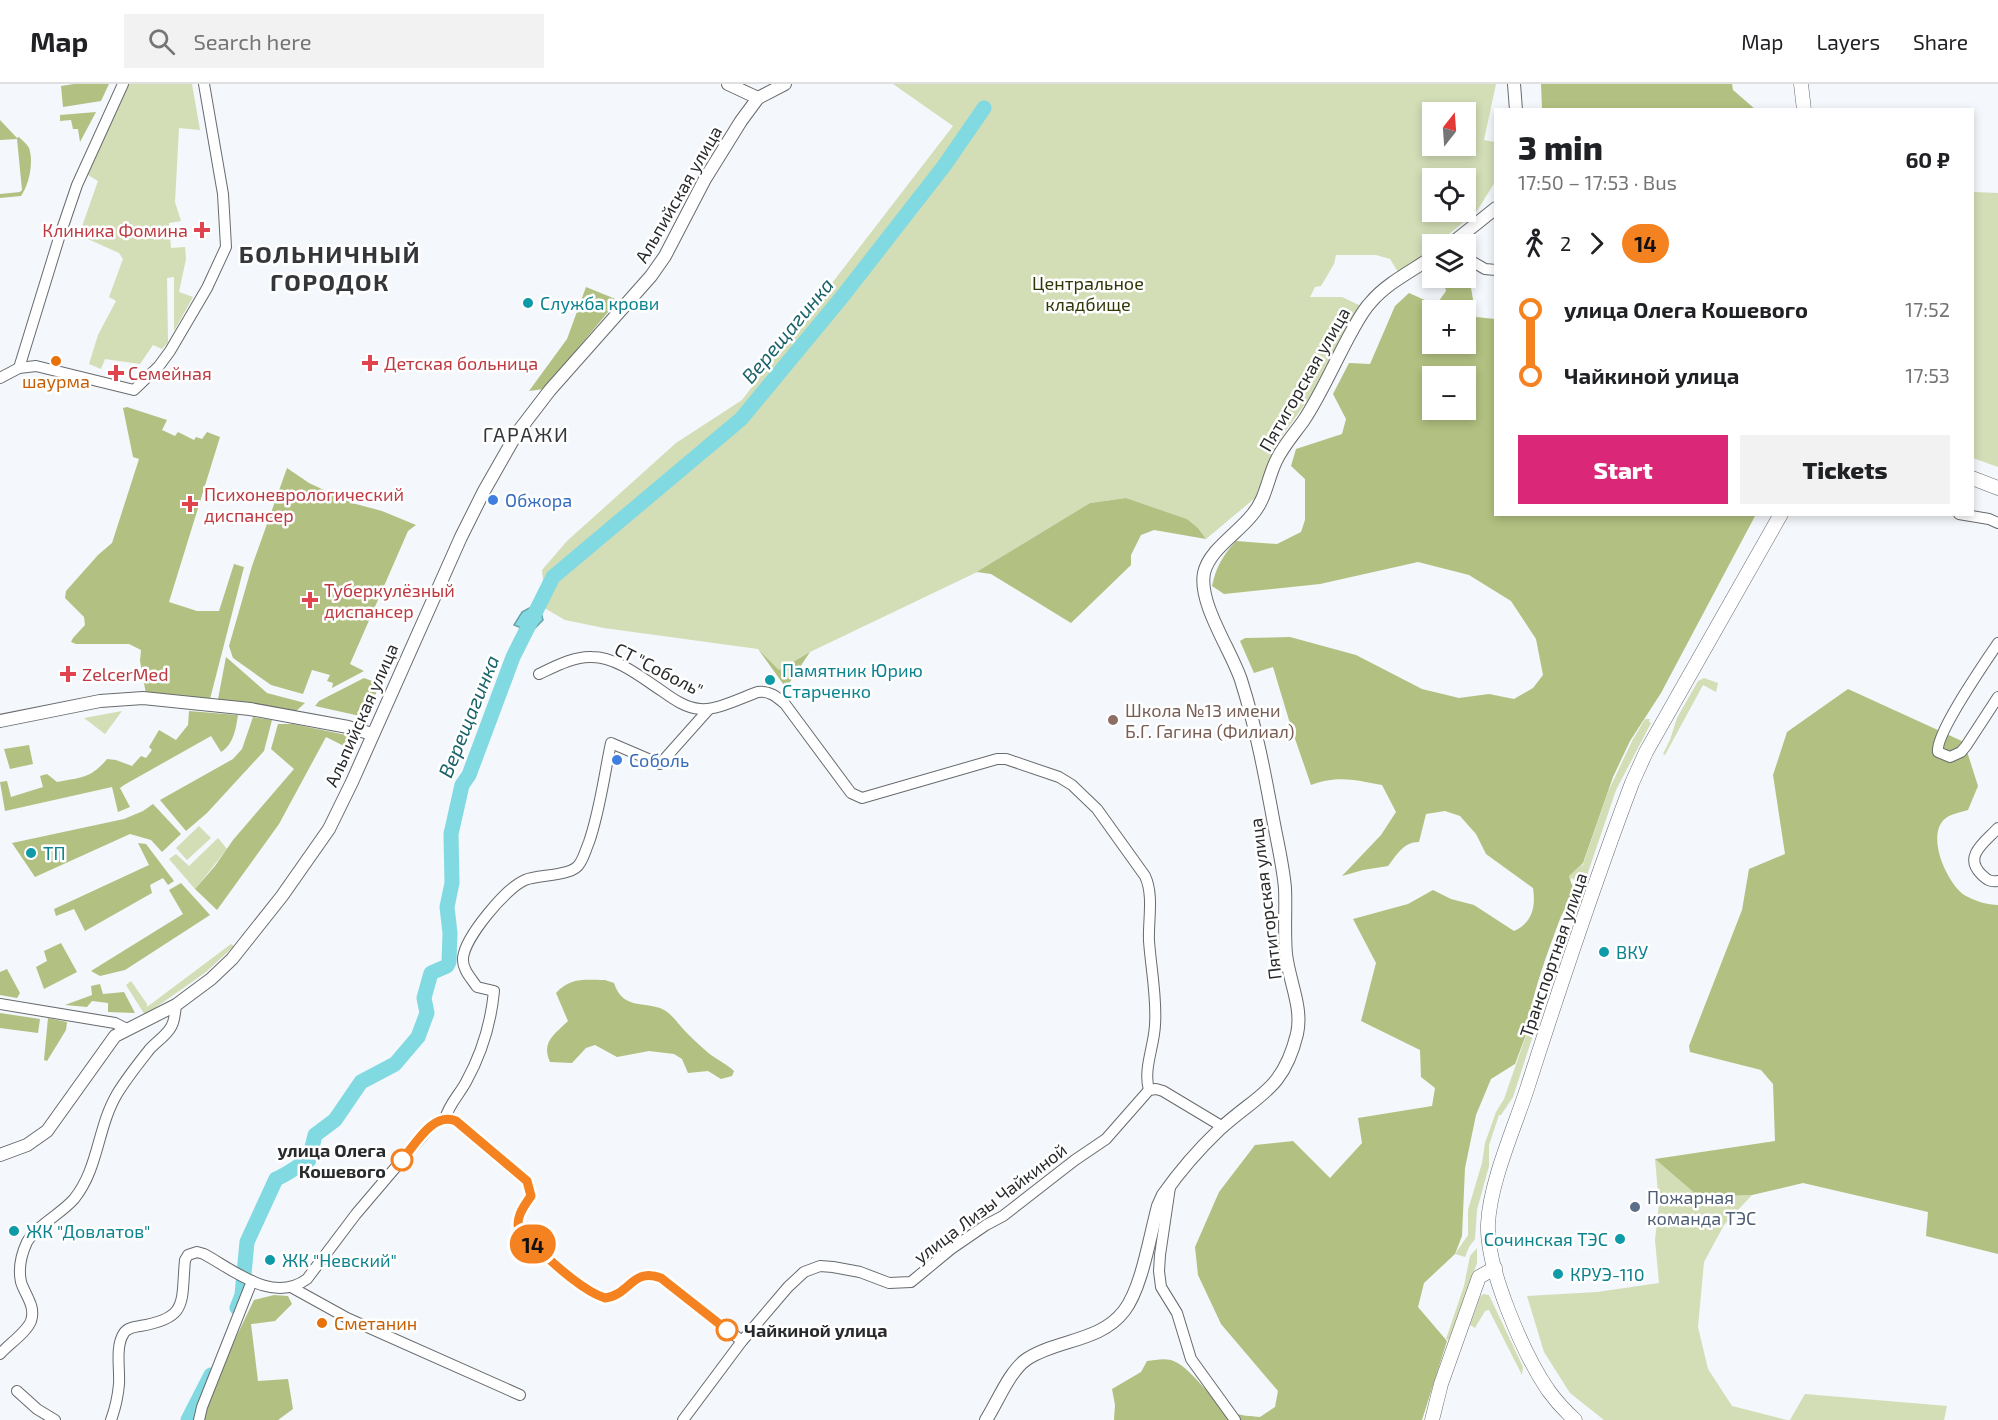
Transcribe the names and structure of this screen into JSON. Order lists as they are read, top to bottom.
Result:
{
  "streets": {
    "main road": ["Транспортная улица"],
    "street": [
      "Альпийская улица",
      "Пятигорская улица",
      "СТ \"Соболь\"",
      "улица Лизы Чайкиной"
    ]
  },
  "crossings": [
    ["СТ \"Соболь\"", "улица Лизы Чайкиной"]
  ],
  "districts": ["БОЛЬНИЧНЫЙ ГОРОДОК", "ГАРАЖИ"],
  "water": ["Верещагинка"],
  "parks": ["Центральное кладбище"],
  "places": {
    "health": [
      "Клиника Фомина",
      "Детская больница",
      "Семейная",
      "Психоневрологический диспансер",
      "Туберкулёзный диспансер",
      "ZelcerMed"
    ],
    "other": [
      "Служба крови",
      "шаурма",
      "Обжора",
      "Памятник Юрию Старченко",
      "Школа №13 имени Б.Г. Гагина (Филиал)",
      "Соболь",
      "ТП",
      "ВКУ",
      "улица Олега Кошевого",
      "Пожарная команда ТЭС",
      "ЖК \"Довлатов\"",
      "Сочинская ТЭС",
      "ЖК \"Невский\"",
      "КРУЭ-110",
      "Сметанин",
      "Чайкиной улица"
    ]
  },
  "lines": ["bus line 14"],
  "north": "top",
  "page": {
    "header": "Map",
    "search": "Search here",
    "nav": ["Map", "Layers", "Share"],
    "on_map": "14",
    "map_buttons": ["+", "−"],
    "heading": ["3 min", "17:50 – 17:53 · Bus", "60 ₽"],
    "legs": ["2", "14"],
    "list": [
      {
        "name": "улица Олега Кошевого",
        "value": "17:52"
      },
      {
        "name": "Чайкиной улица",
        "value": "17:53"
      }
    ],
    "buttons": ["Start", "Tickets"]
  }
}
